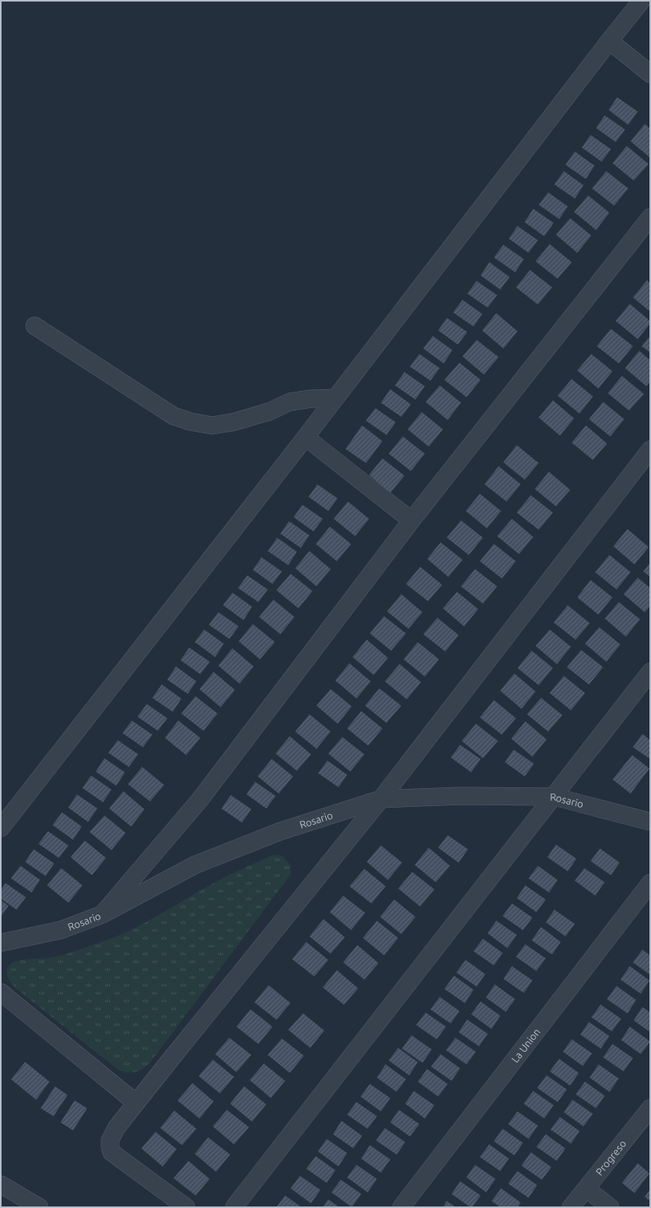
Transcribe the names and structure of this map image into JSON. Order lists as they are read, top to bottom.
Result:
{
  "streets": {
    "street": ["Rosario", "La Union", "Progreso"]
  }
}
